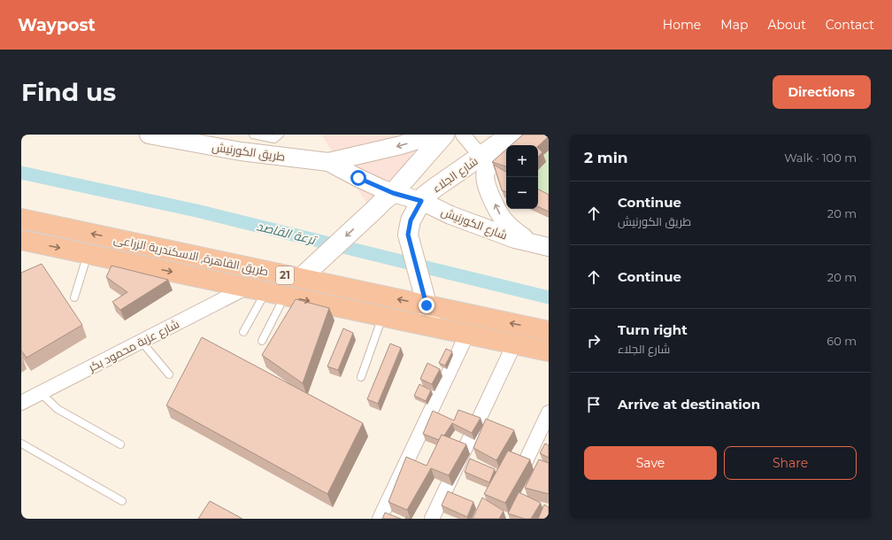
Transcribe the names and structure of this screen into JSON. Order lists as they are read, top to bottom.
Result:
{
  "streets": {
    "highway": ["طريق القاهرة, الاسكندرية الزراعى", "21"],
    "main road": ["شارع الجلاء"],
    "street": ["طريق الكورنيش", "شارع الكورنيش", "شارع عزبة محمود بكر"]
  },
  "crossings": [
    ["طريق الكورنيش", "شارع الكورنيش"],
    ["شارع الجلاء", "شارع الكورنيش"],
    ["شارع الجلاء", "طريق القاهرة, الاسكندرية الزراعى"],
    ["طريق القاهرة, الاسكندرية الزراعى", "شارع عزبة محمود بكر"]
  ],
  "water": ["ترعة القاصد"],
  "page": {
    "header": "Waypost",
    "nav": [
      "Home",
      "Map",
      "About",
      "Contact"
    ],
    "buttons": [
      "Directions",
      ["Save", "Share"]
    ],
    "title": "Find us",
    "heading": ["2 min", "Walk · 100 m"],
    "map_buttons": ["+", "−"],
    "list": [
      ["Continue", "طريق الكورنيش", "20 m"],
      ["Continue", "20 m"],
      ["Turn right", "شارع الجلاء", "60 m"],
      "Arrive at destination"
    ]
  }
}
